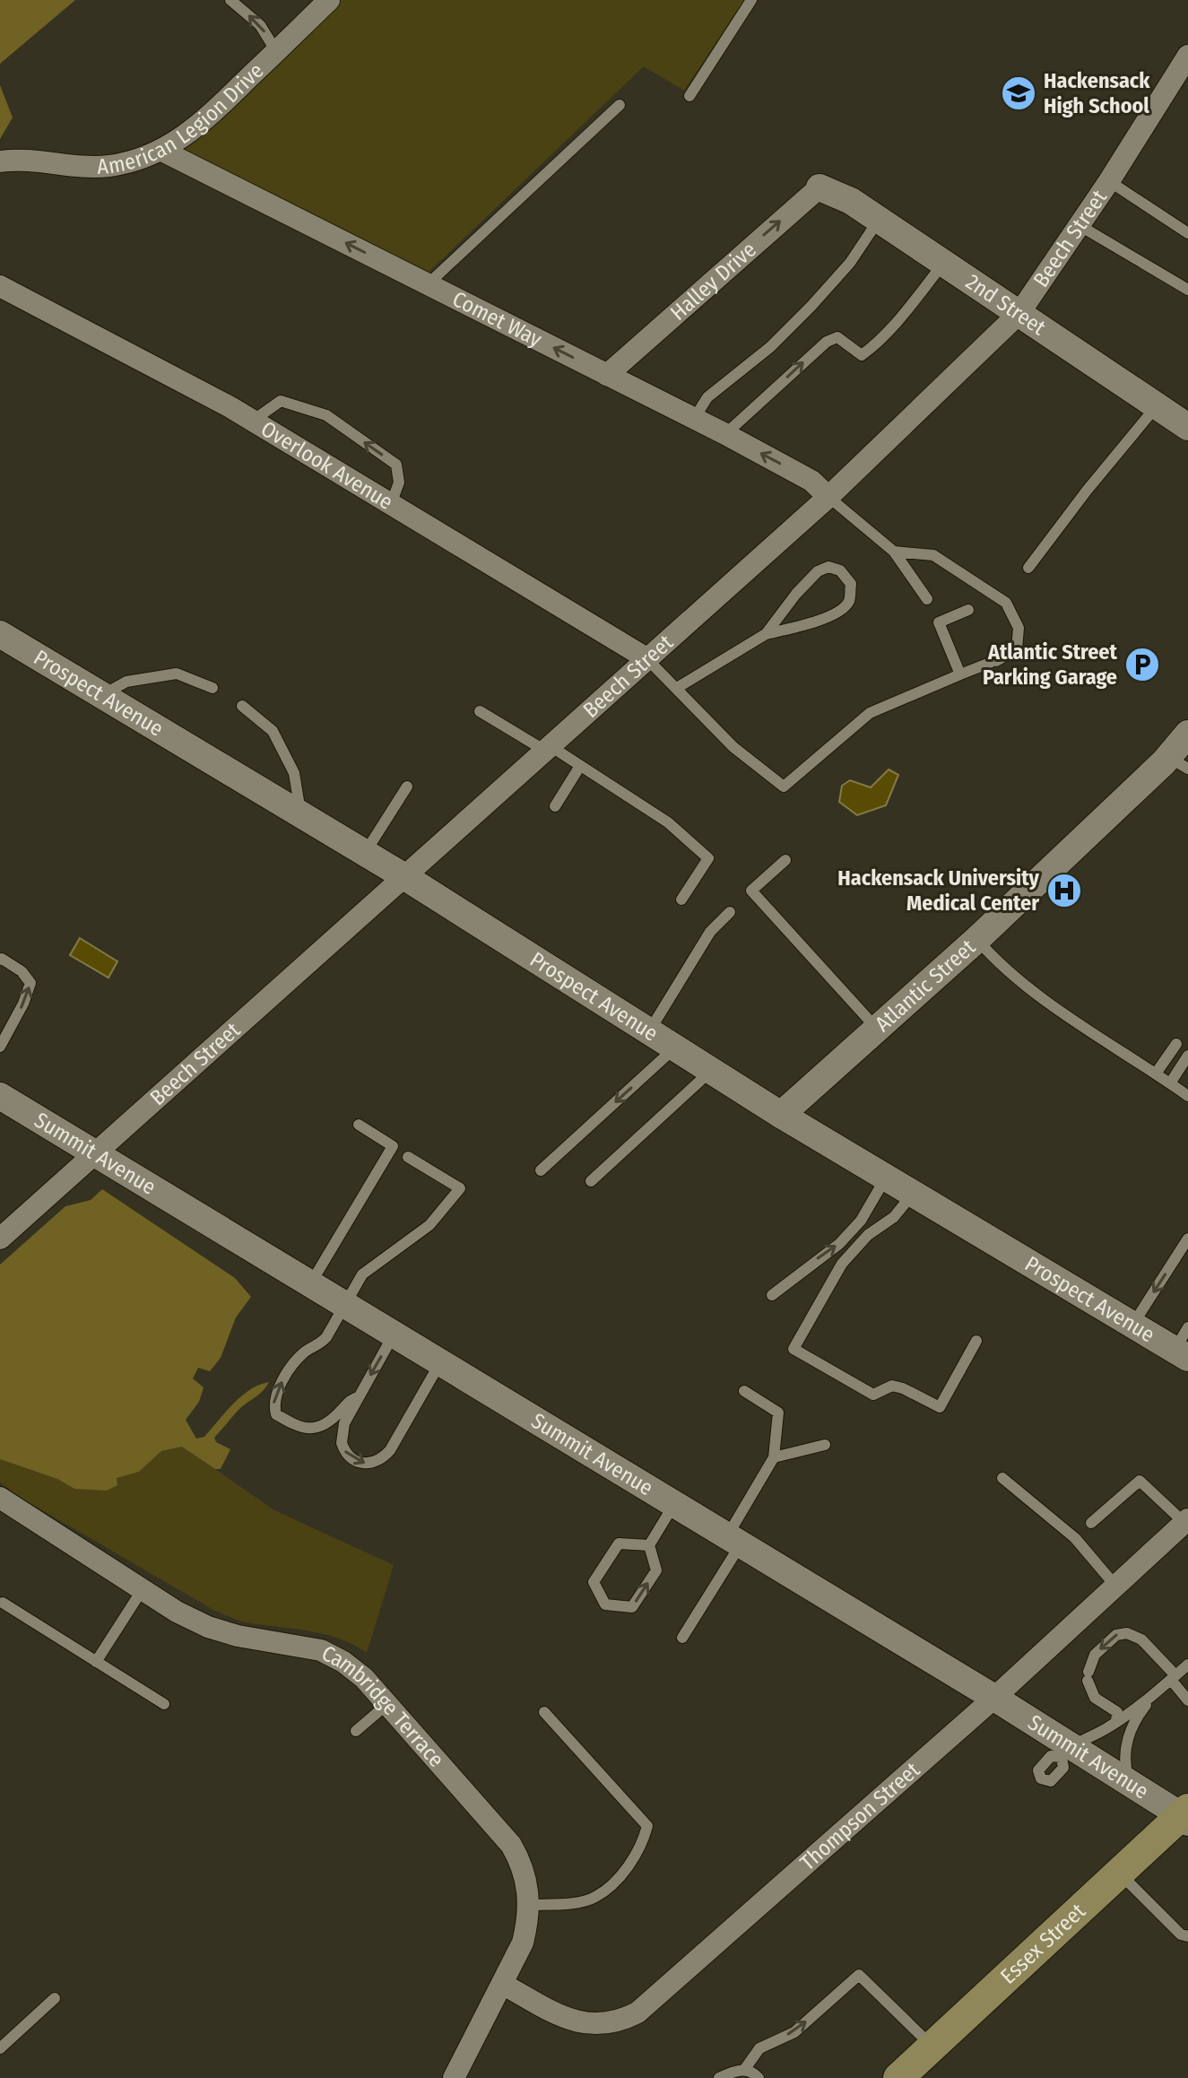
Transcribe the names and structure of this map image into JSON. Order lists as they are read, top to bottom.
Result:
{
  "streets": {
    "main road": ["Essex Street"],
    "street": [
      "American Legion Drive",
      "Beech Street",
      "Halley Drive",
      "2nd Street",
      "Comet Way",
      "Overlook Avenue",
      "Prospect Avenue",
      "Atlantic Street",
      "Summit Avenue",
      "Cambridge Terrace",
      "Thompson Street"
    ]
  },
  "crossings": [
    ["American Legion Drive", "Comet Way"],
    ["Beech Street", "2nd Street"],
    ["Beech Street", "Comet Way"],
    ["Beech Street", "Overlook Avenue"],
    ["Beech Street", "Prospect Avenue"],
    ["Beech Street", "Summit Avenue"],
    ["Halley Drive", "2nd Street"],
    ["Halley Drive", "Comet Way"],
    ["Prospect Avenue", "Atlantic Street"],
    ["Summit Avenue", "Thompson Street"],
    ["Summit Avenue", "Essex Street"],
    ["Cambridge Terrace", "Thompson Street"]
  ],
  "one_way": ["Halley Drive", "Comet Way"],
  "places": {
    "school or university": ["Hackensack High School"],
    "parking": ["Atlantic Street Parking Garage"],
    "hospital": ["Hackensack University Medical Center"]
  }
}
